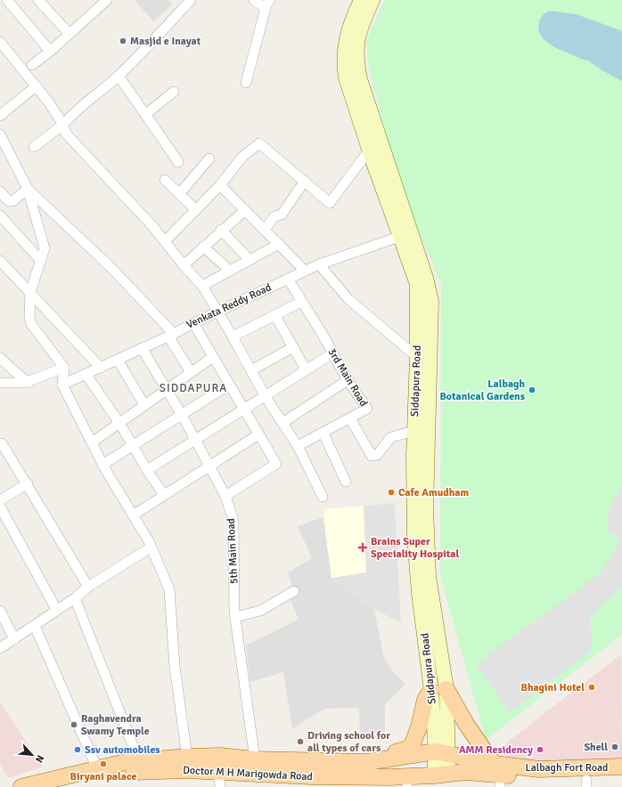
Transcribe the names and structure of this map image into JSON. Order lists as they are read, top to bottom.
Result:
{
  "streets": {
    "main road": ["Siddapura Road", "Lalbagh Fort Road", "Doctor M H Marigowda Road"],
    "street": ["Venkata Reddy Road", "3rd Main Road", "5th Main Road"]
  },
  "crossings": [
    ["Venkata Reddy Road", "3rd Main Road"],
    ["Venkata Reddy Road", "Siddapura Road"],
    ["Venkata Reddy Road", "5th Main Road"],
    ["5th Main Road", "Doctor M H Marigowda Road"],
    ["Lalbagh Fort Road", "Doctor M H Marigowda Road"]
  ],
  "districts": ["SIDDAPURA"],
  "places": {
    "other": [
      "Masjid e Inayat",
      "Lalbagh Botanical Gardens",
      "Cafe Amudham",
      "Bhagini Hotel",
      "Raghavendra Swamy Temple",
      "Driving school for all types of cars",
      "Shell",
      "Ssv automobiles",
      "AMM Residency",
      "Biryani palace"
    ],
    "health": ["Brains Super Speciality Hospital"]
  },
  "north": "bottom right"
}
